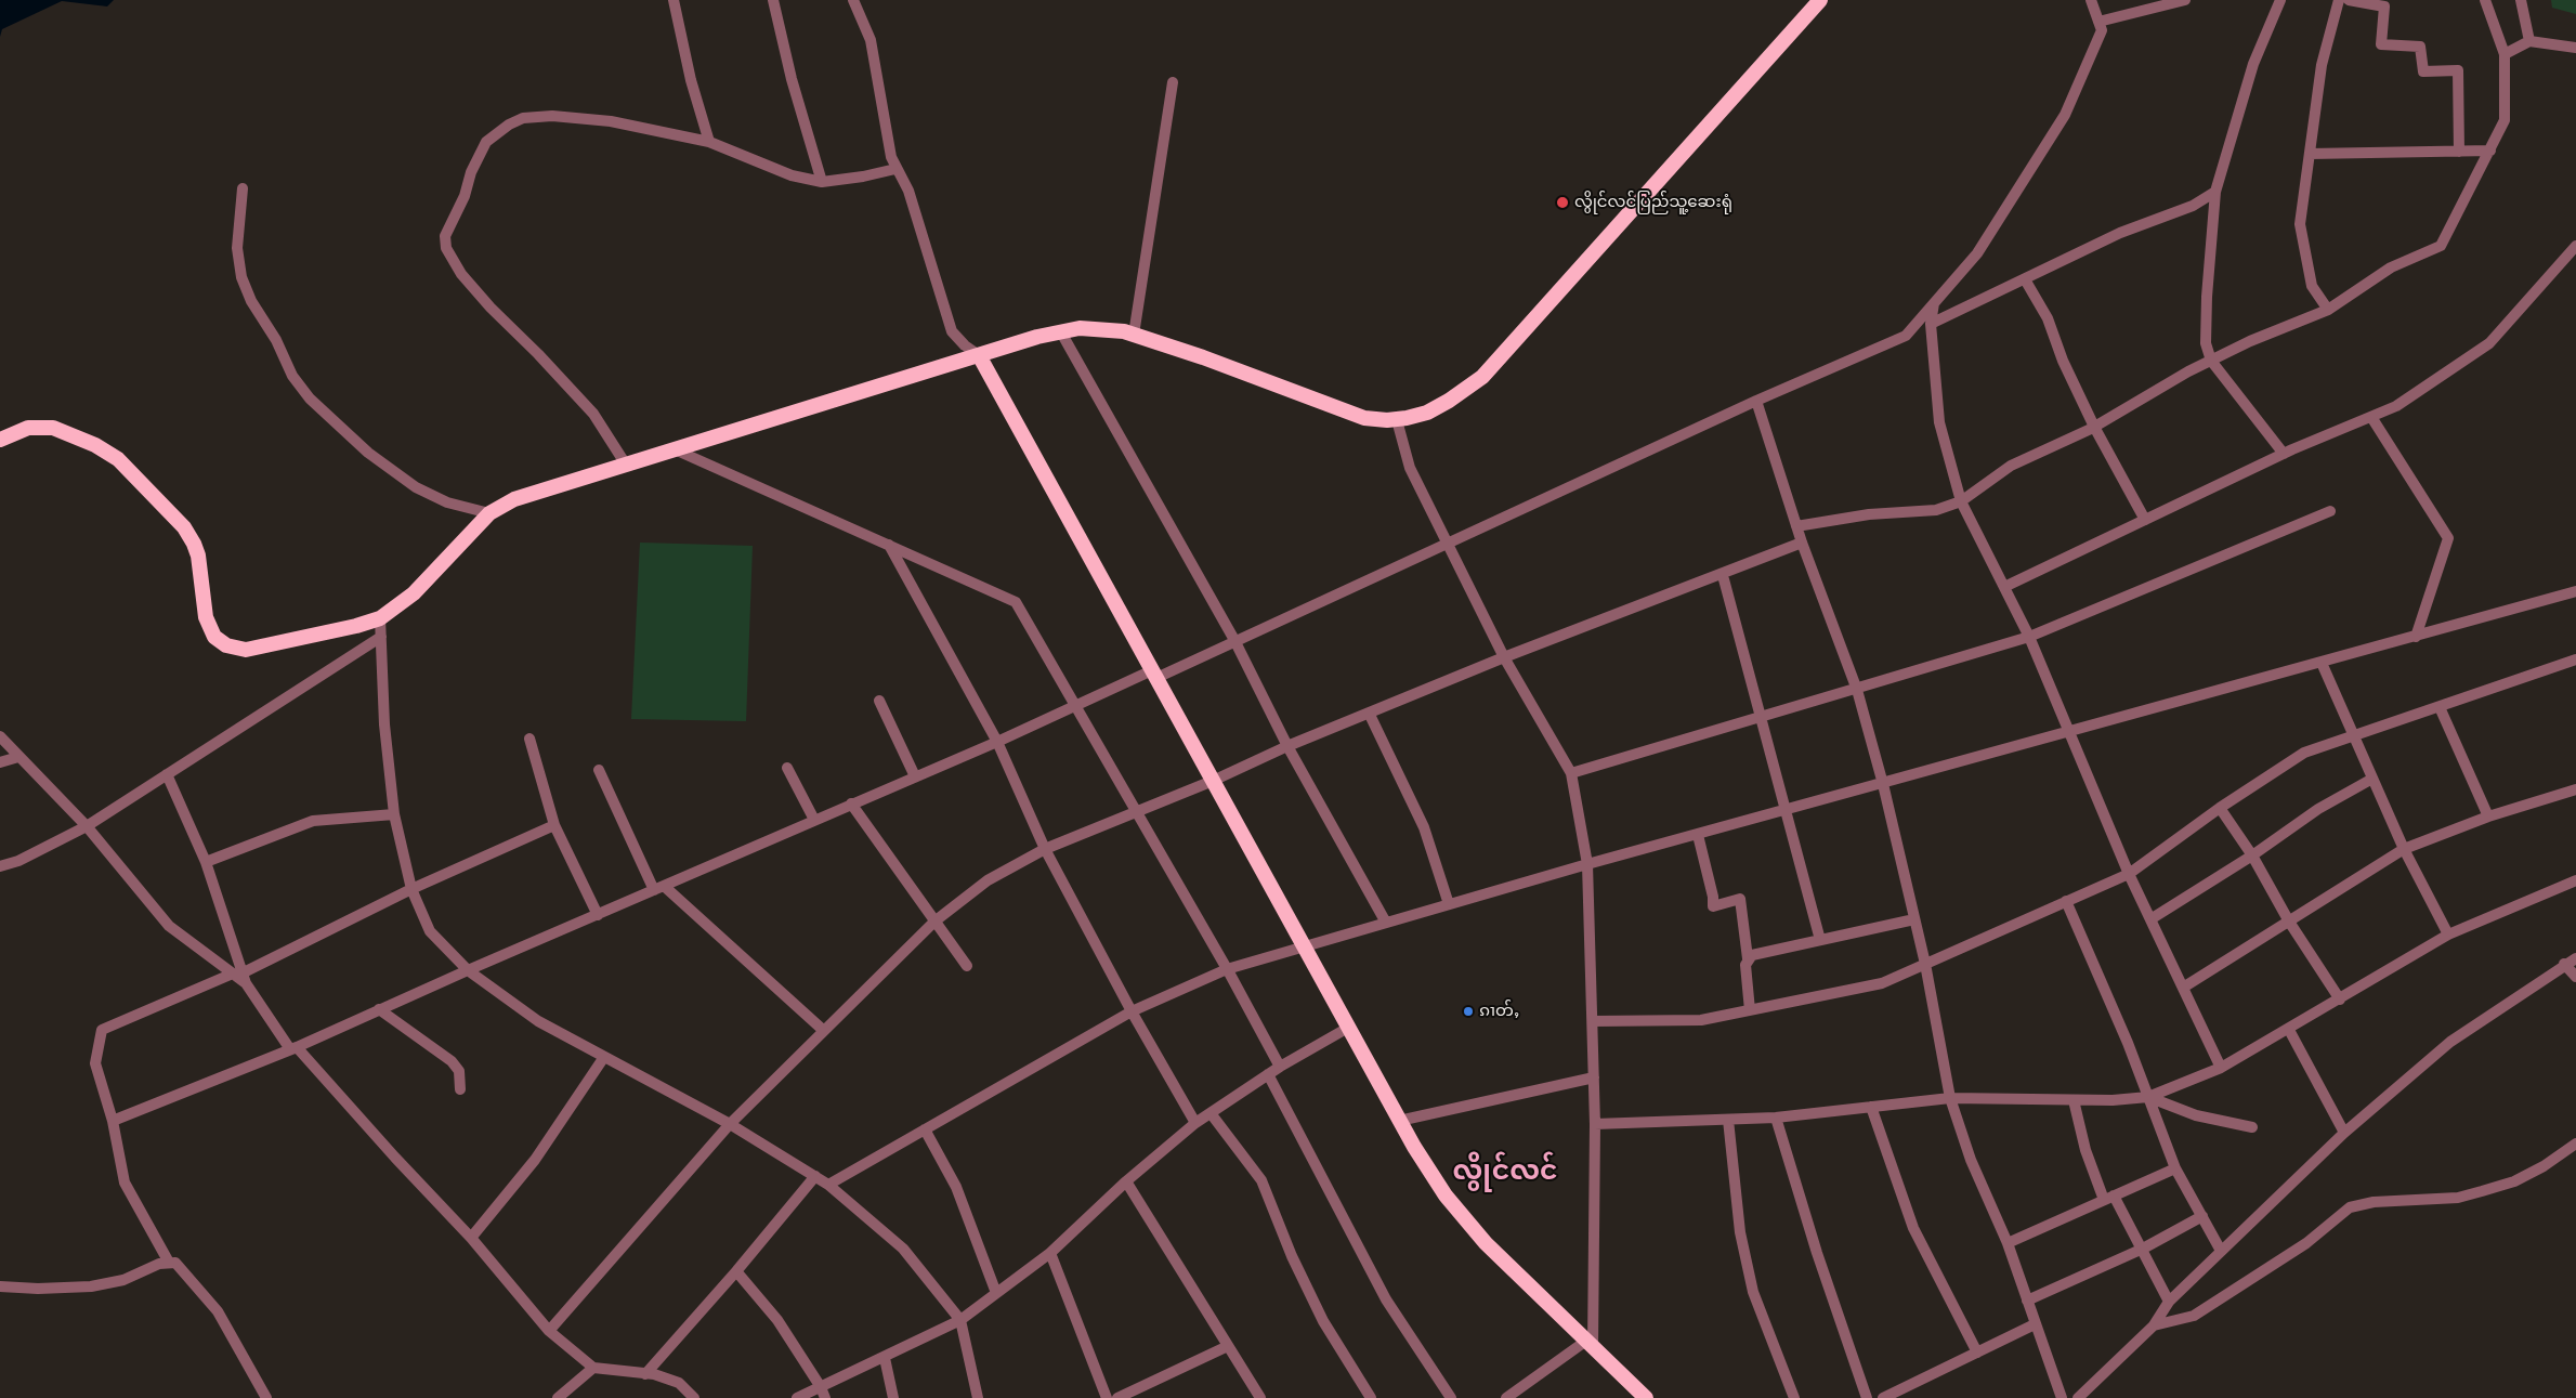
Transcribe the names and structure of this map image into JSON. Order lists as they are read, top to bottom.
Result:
{
  "districts": ["လွိုင်လင်"],
  "places": ["လွိုင်လင်ပြည်သူ့ဆေးရုံ", "ၵၢတ်ႇ"]
}
